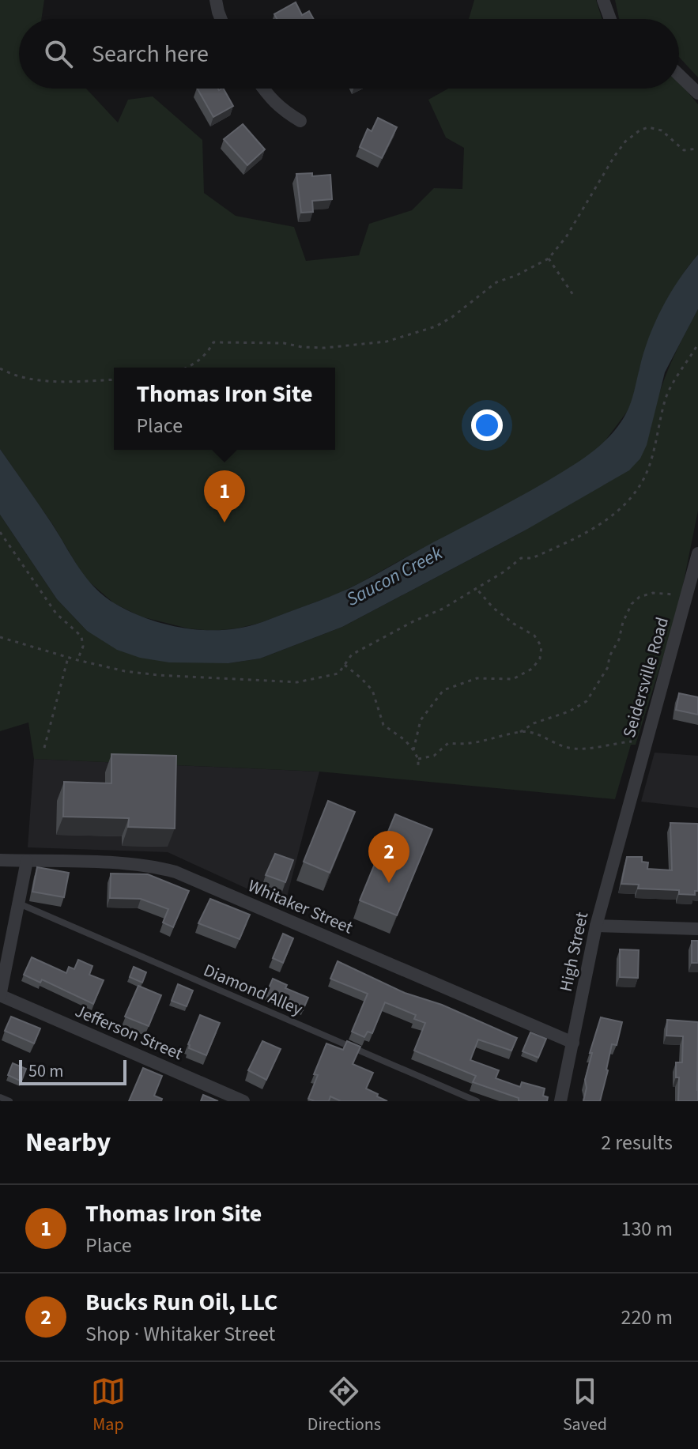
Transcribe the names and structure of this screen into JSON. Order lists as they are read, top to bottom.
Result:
{
  "streets": {
    "street": [
      "Seidersville Road",
      "Whitaker Street",
      "High Street",
      "Jefferson Street"
    ],
    "lane": ["Diamond Alley"]
  },
  "crossings": [
    ["Seidersville Road", "High Street"],
    ["Whitaker Street", "High Street"]
  ],
  "water": ["Saucon Creek"],
  "scale_bar": "50 m",
  "page": {
    "search": "Search here",
    "popup": ["Thomas Iron Site", "Place"],
    "pins": ["1", "2"],
    "scale": "50 m",
    "heading": ["Nearby", "2 results"],
    "list": [
      {
        "mark": "1",
        "name": "Thomas Iron Site",
        "note": "Place",
        "value": "130 m"
      },
      {
        "mark": "2",
        "name": "Bucks Run Oil, LLC",
        "note": "Shop · Whitaker Street",
        "value": "220 m"
      }
    ],
    "nav": ["Map", "Directions", "Saved"]
  }
}
